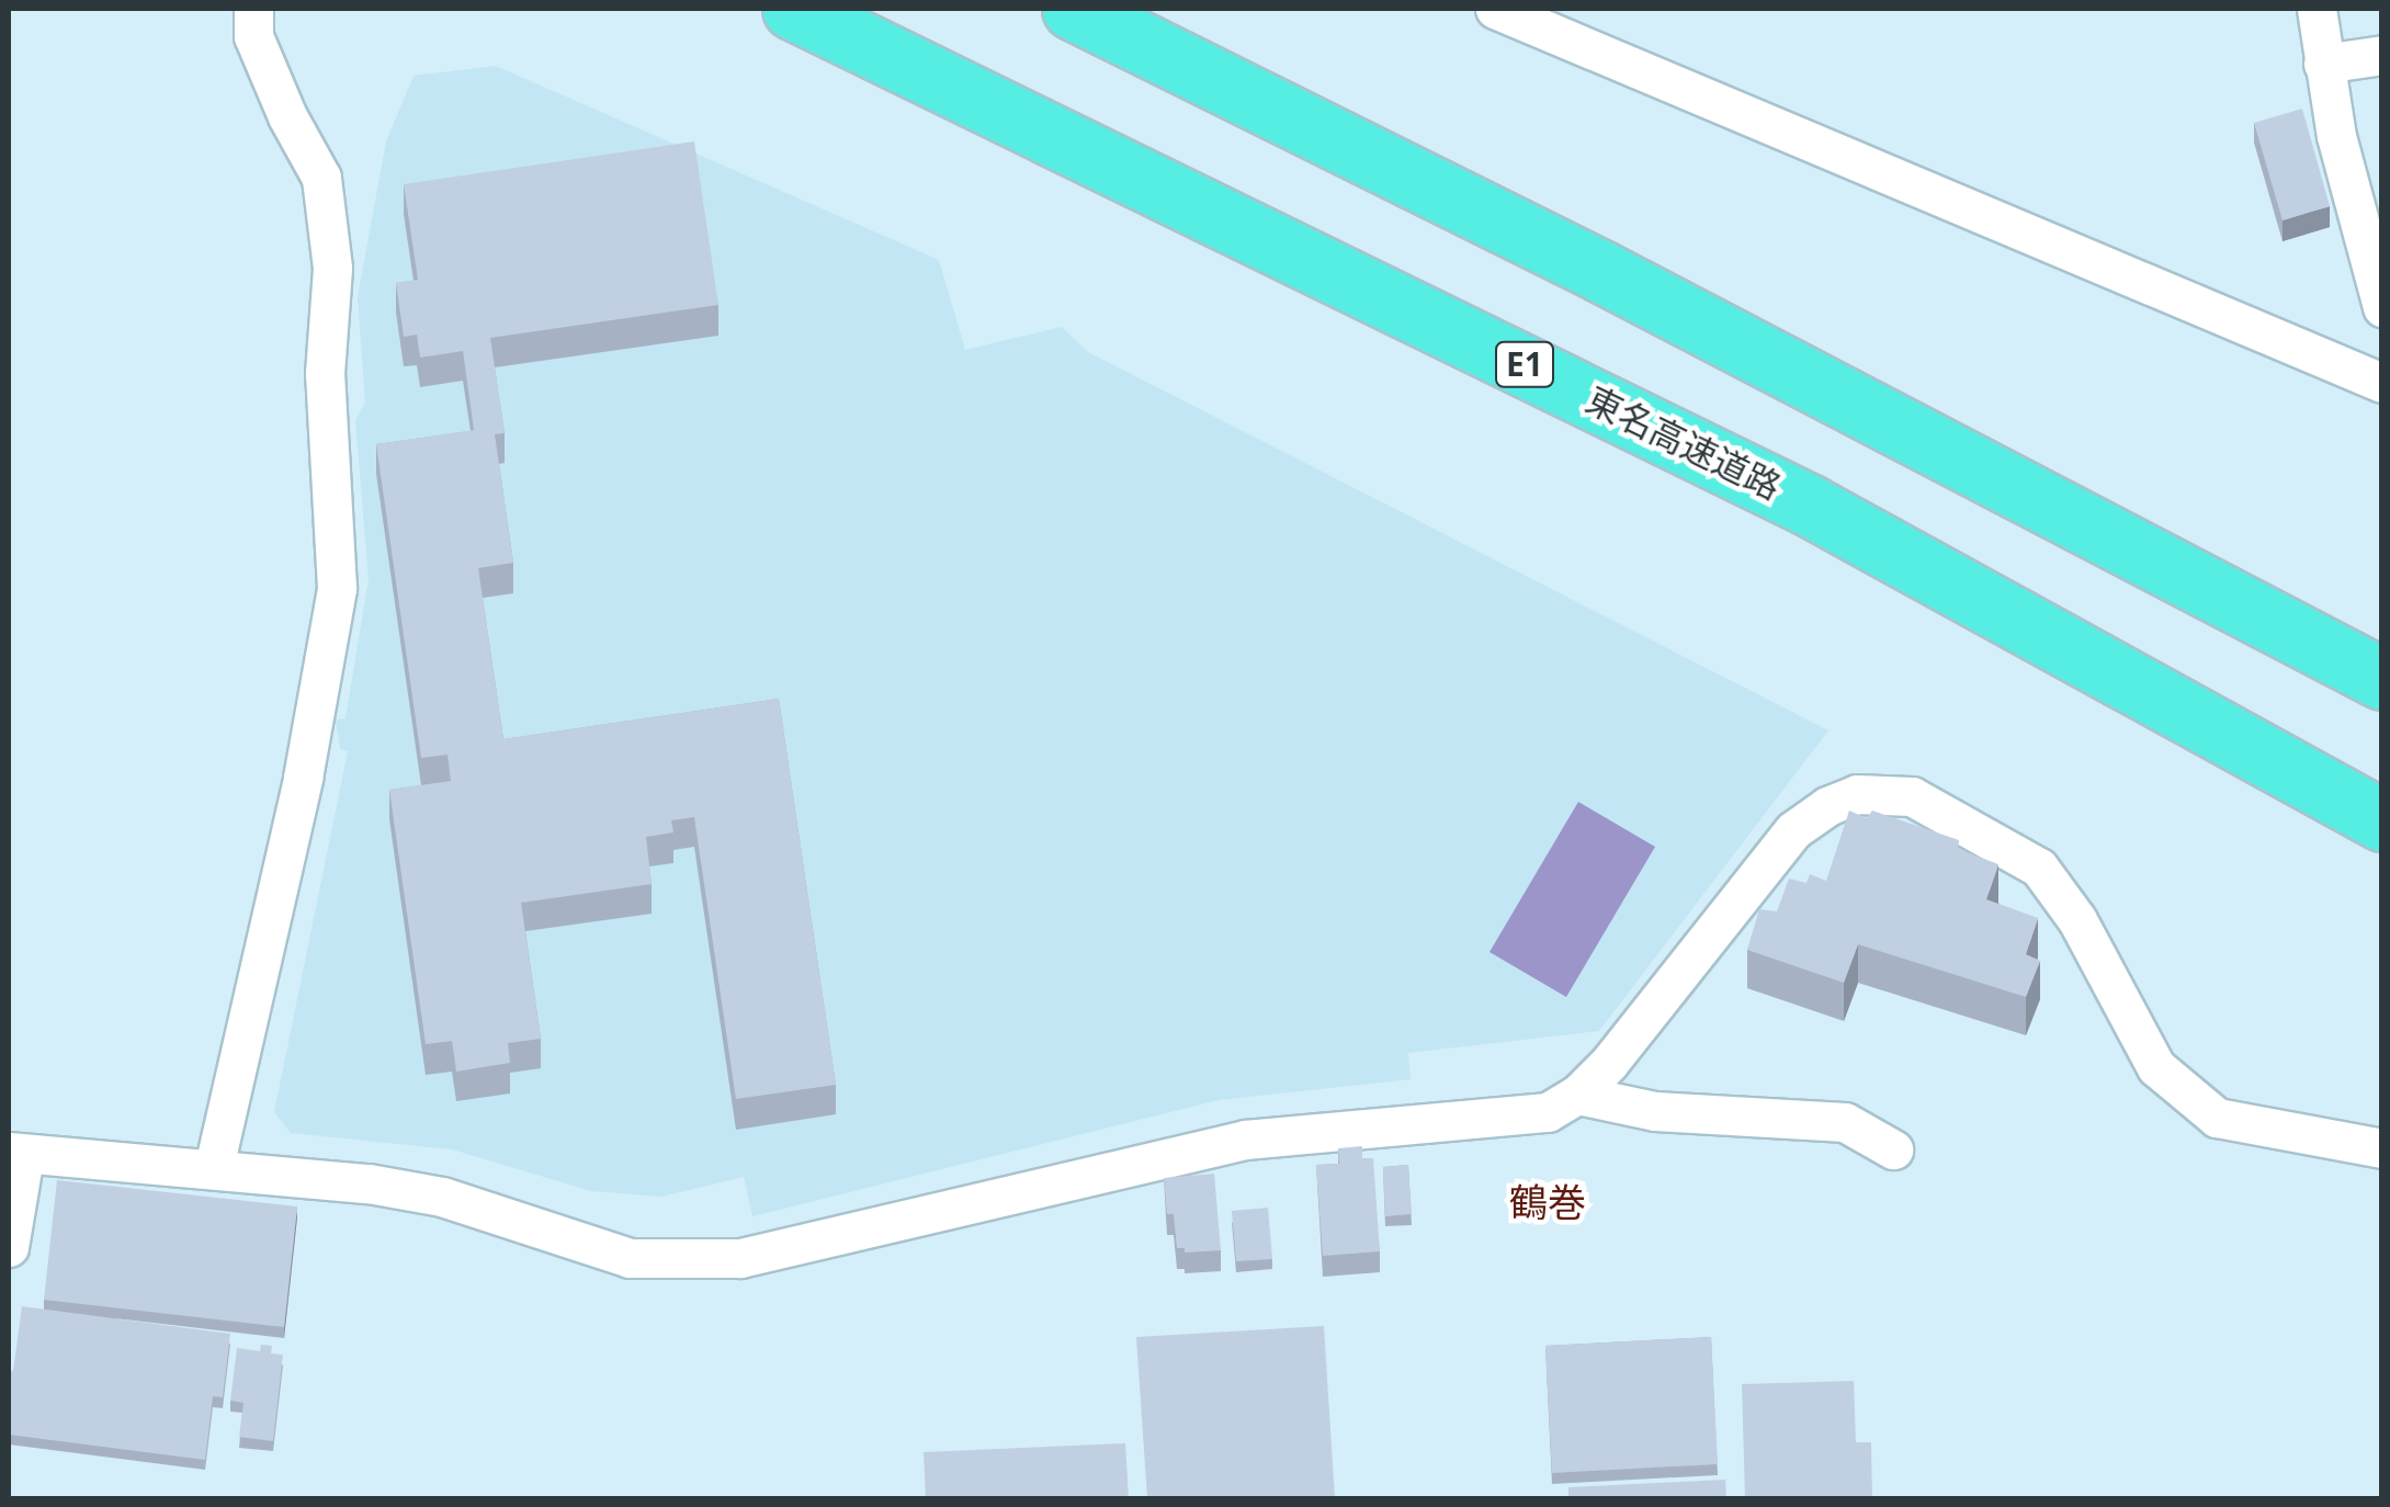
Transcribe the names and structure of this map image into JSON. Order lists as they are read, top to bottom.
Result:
{
  "streets": {
    "highway": ["E1", "東名高速道路"]
  },
  "districts": ["鶴巻"]
}
